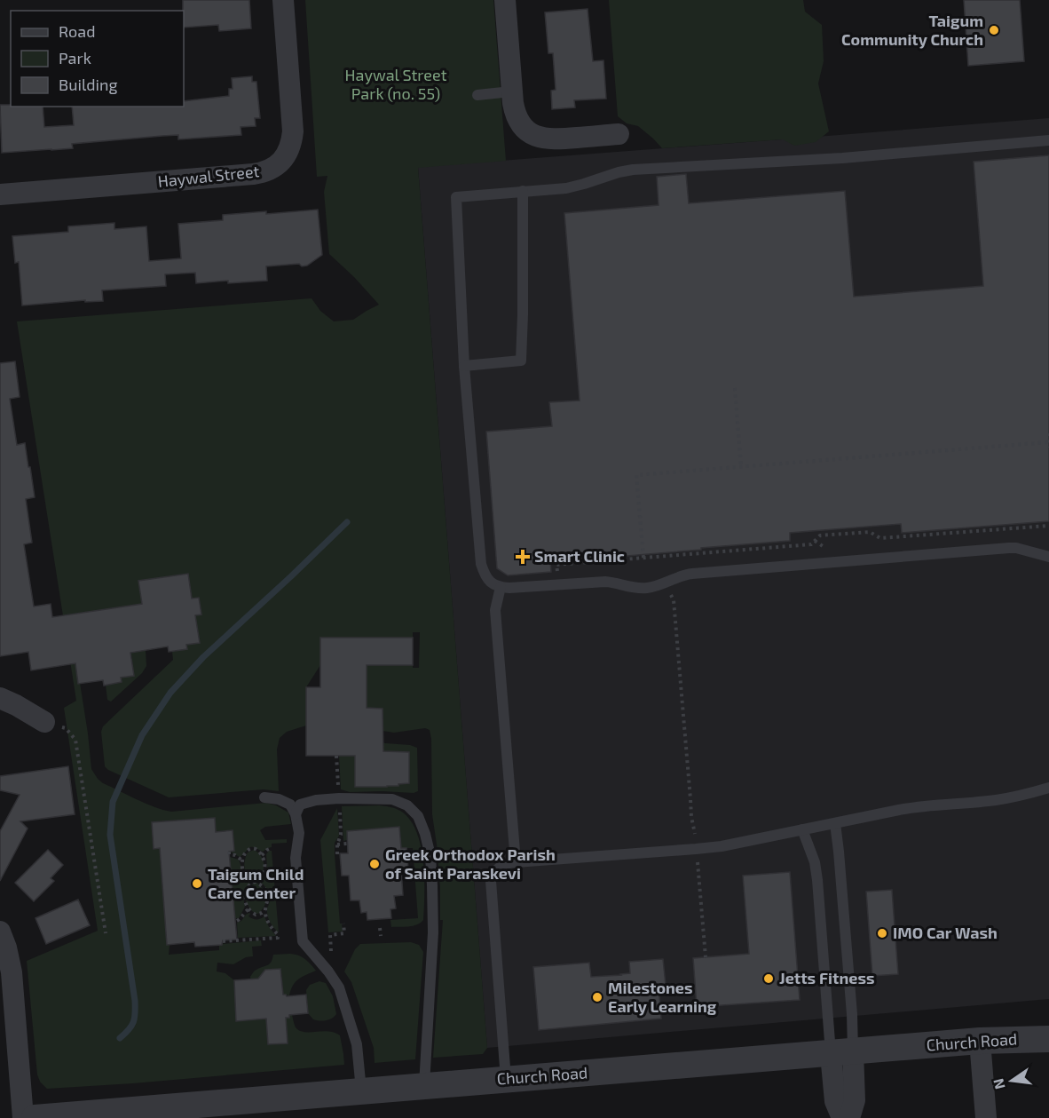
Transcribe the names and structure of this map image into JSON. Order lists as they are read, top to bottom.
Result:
{
  "streets": {
    "street": ["Haywal Street", "Church Road"]
  },
  "parks": ["Haywal Street Park (no. 55)"],
  "places": {
    "other": [
      "Taigum Community Church",
      "Greek Orthodox Parish of Saint Paraskevi",
      "Taigum Child Care Center",
      "IMO Car Wash",
      "Jetts Fitness",
      "Milestones Early Learning"
    ],
    "health": ["Smart Clinic"]
  },
  "legend": ["Road", "Park", "Building"],
  "north": "left"
}
